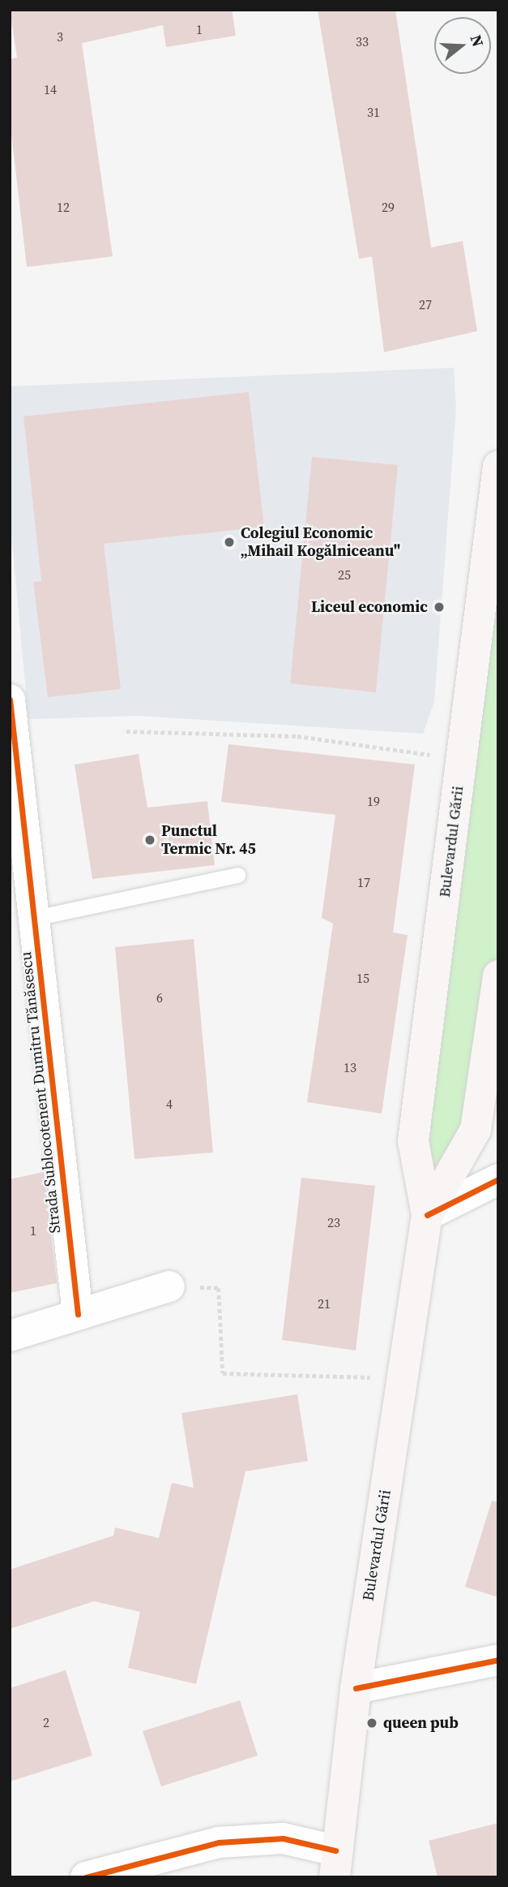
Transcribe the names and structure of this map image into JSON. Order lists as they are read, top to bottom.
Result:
{
  "streets": {
    "main road": ["Bulevardul Gării"],
    "street": ["Strada Sublocotenent Dumitru Tănăsescu"]
  },
  "places": [
    "Colegiul Economic „Mihail Kogălniceanu\"",
    "Liceul economic",
    "Punctul Termic Nr. 45",
    "queen pub"
  ],
  "house_numbers": [
    "1",
    "3",
    "33",
    "14",
    "31",
    "12",
    "29",
    "27",
    "25",
    "19",
    "17",
    "15",
    "6",
    "13",
    "4",
    "23",
    "1",
    "21",
    "2"
  ],
  "north": "right"
}
